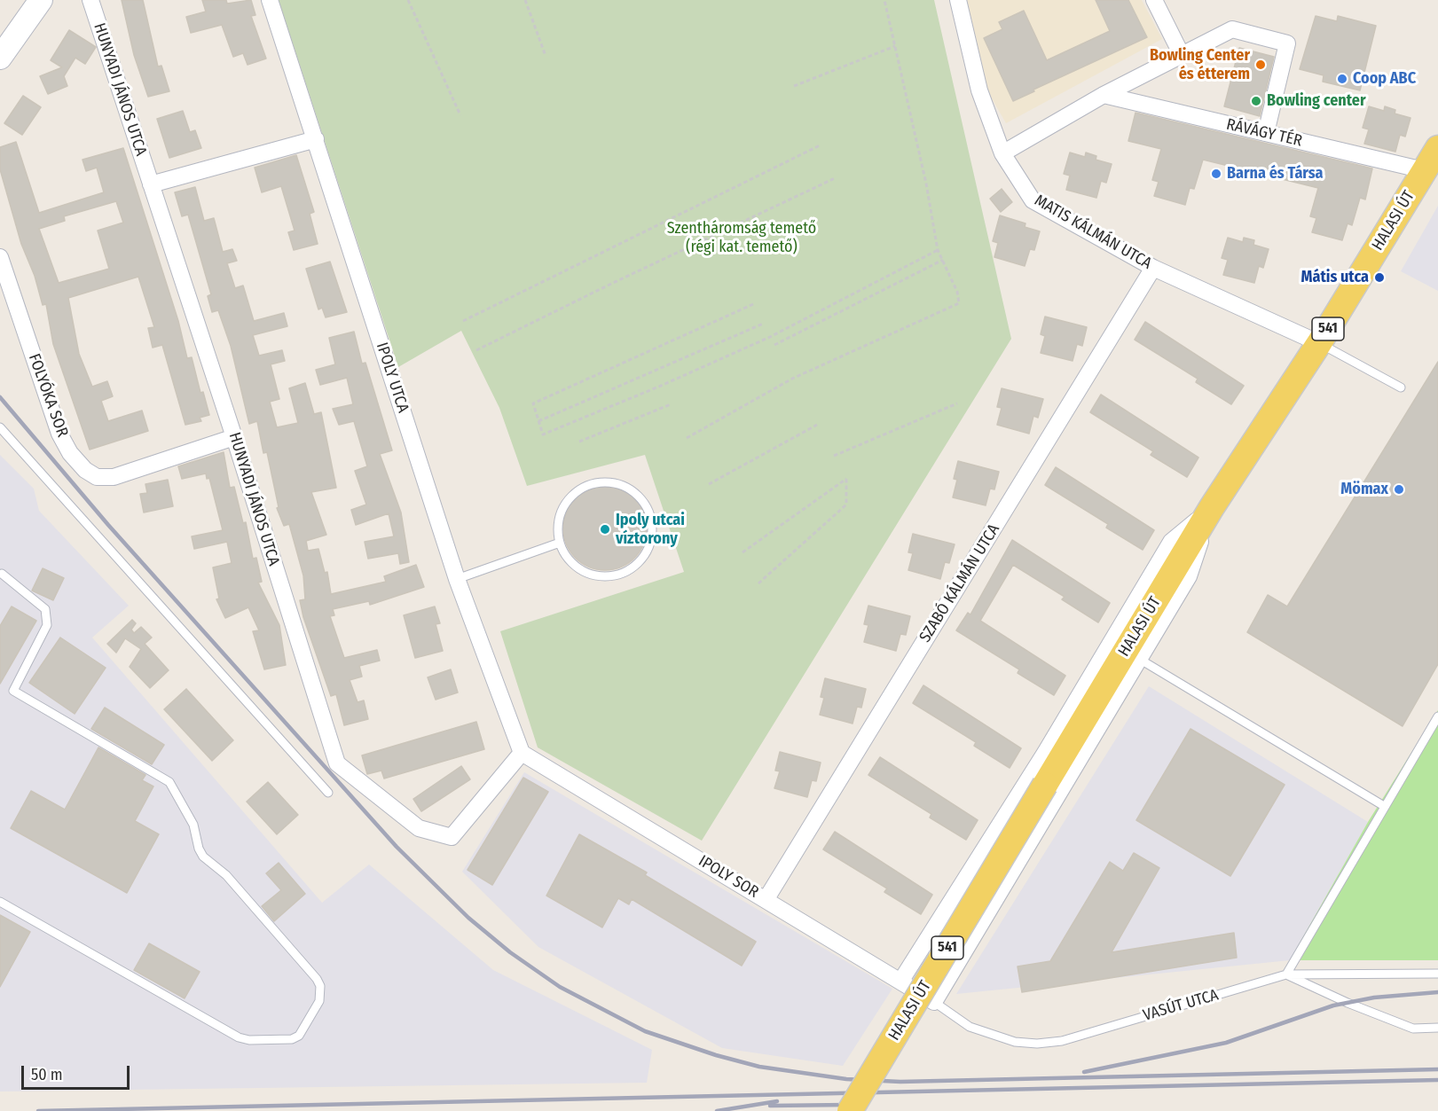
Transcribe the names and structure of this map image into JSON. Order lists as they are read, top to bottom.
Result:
{
  "streets": {
    "main road": ["HALASI ÚT", "541"],
    "street": [
      "HUNYADI JÁNOS UTCA",
      "RÁVÁGY TÉR",
      "MATIS KÁLMÁN UTCA",
      "IPOLY UTCA",
      "FOLYÓKA SOR",
      "SZABÓ KÁLMÁN UTCA",
      "IPOLY SOR"
    ],
    "lane": ["VASÚT UTCA"]
  },
  "crossings": [
    ["HUNYADI JÁNOS UTCA", "IPOLY UTCA"],
    ["HUNYADI JÁNOS UTCA", "FOLYÓKA SOR"],
    ["HUNYADI JÁNOS UTCA", "IPOLY SOR"],
    ["RÁVÁGY TÉR", "HALASI ÚT"],
    ["HALASI ÚT", "MATIS KÁLMÁN UTCA"],
    ["MATIS KÁLMÁN UTCA", "SZABÓ KÁLMÁN UTCA"],
    ["IPOLY UTCA", "IPOLY SOR"],
    ["SZABÓ KÁLMÁN UTCA", "IPOLY SOR"],
    ["IPOLY SOR", "VASÚT UTCA"]
  ],
  "parks": ["Szentháromság temető (régi kat. temető)"],
  "places": [
    "Bowling Center és étterem",
    "Coop ABC",
    "Bowling center",
    "Barna és Társa",
    "Mátis utca",
    "Mömax",
    "Ipoly utcai víztorony"
  ],
  "scale_bar": "50 m"
}
